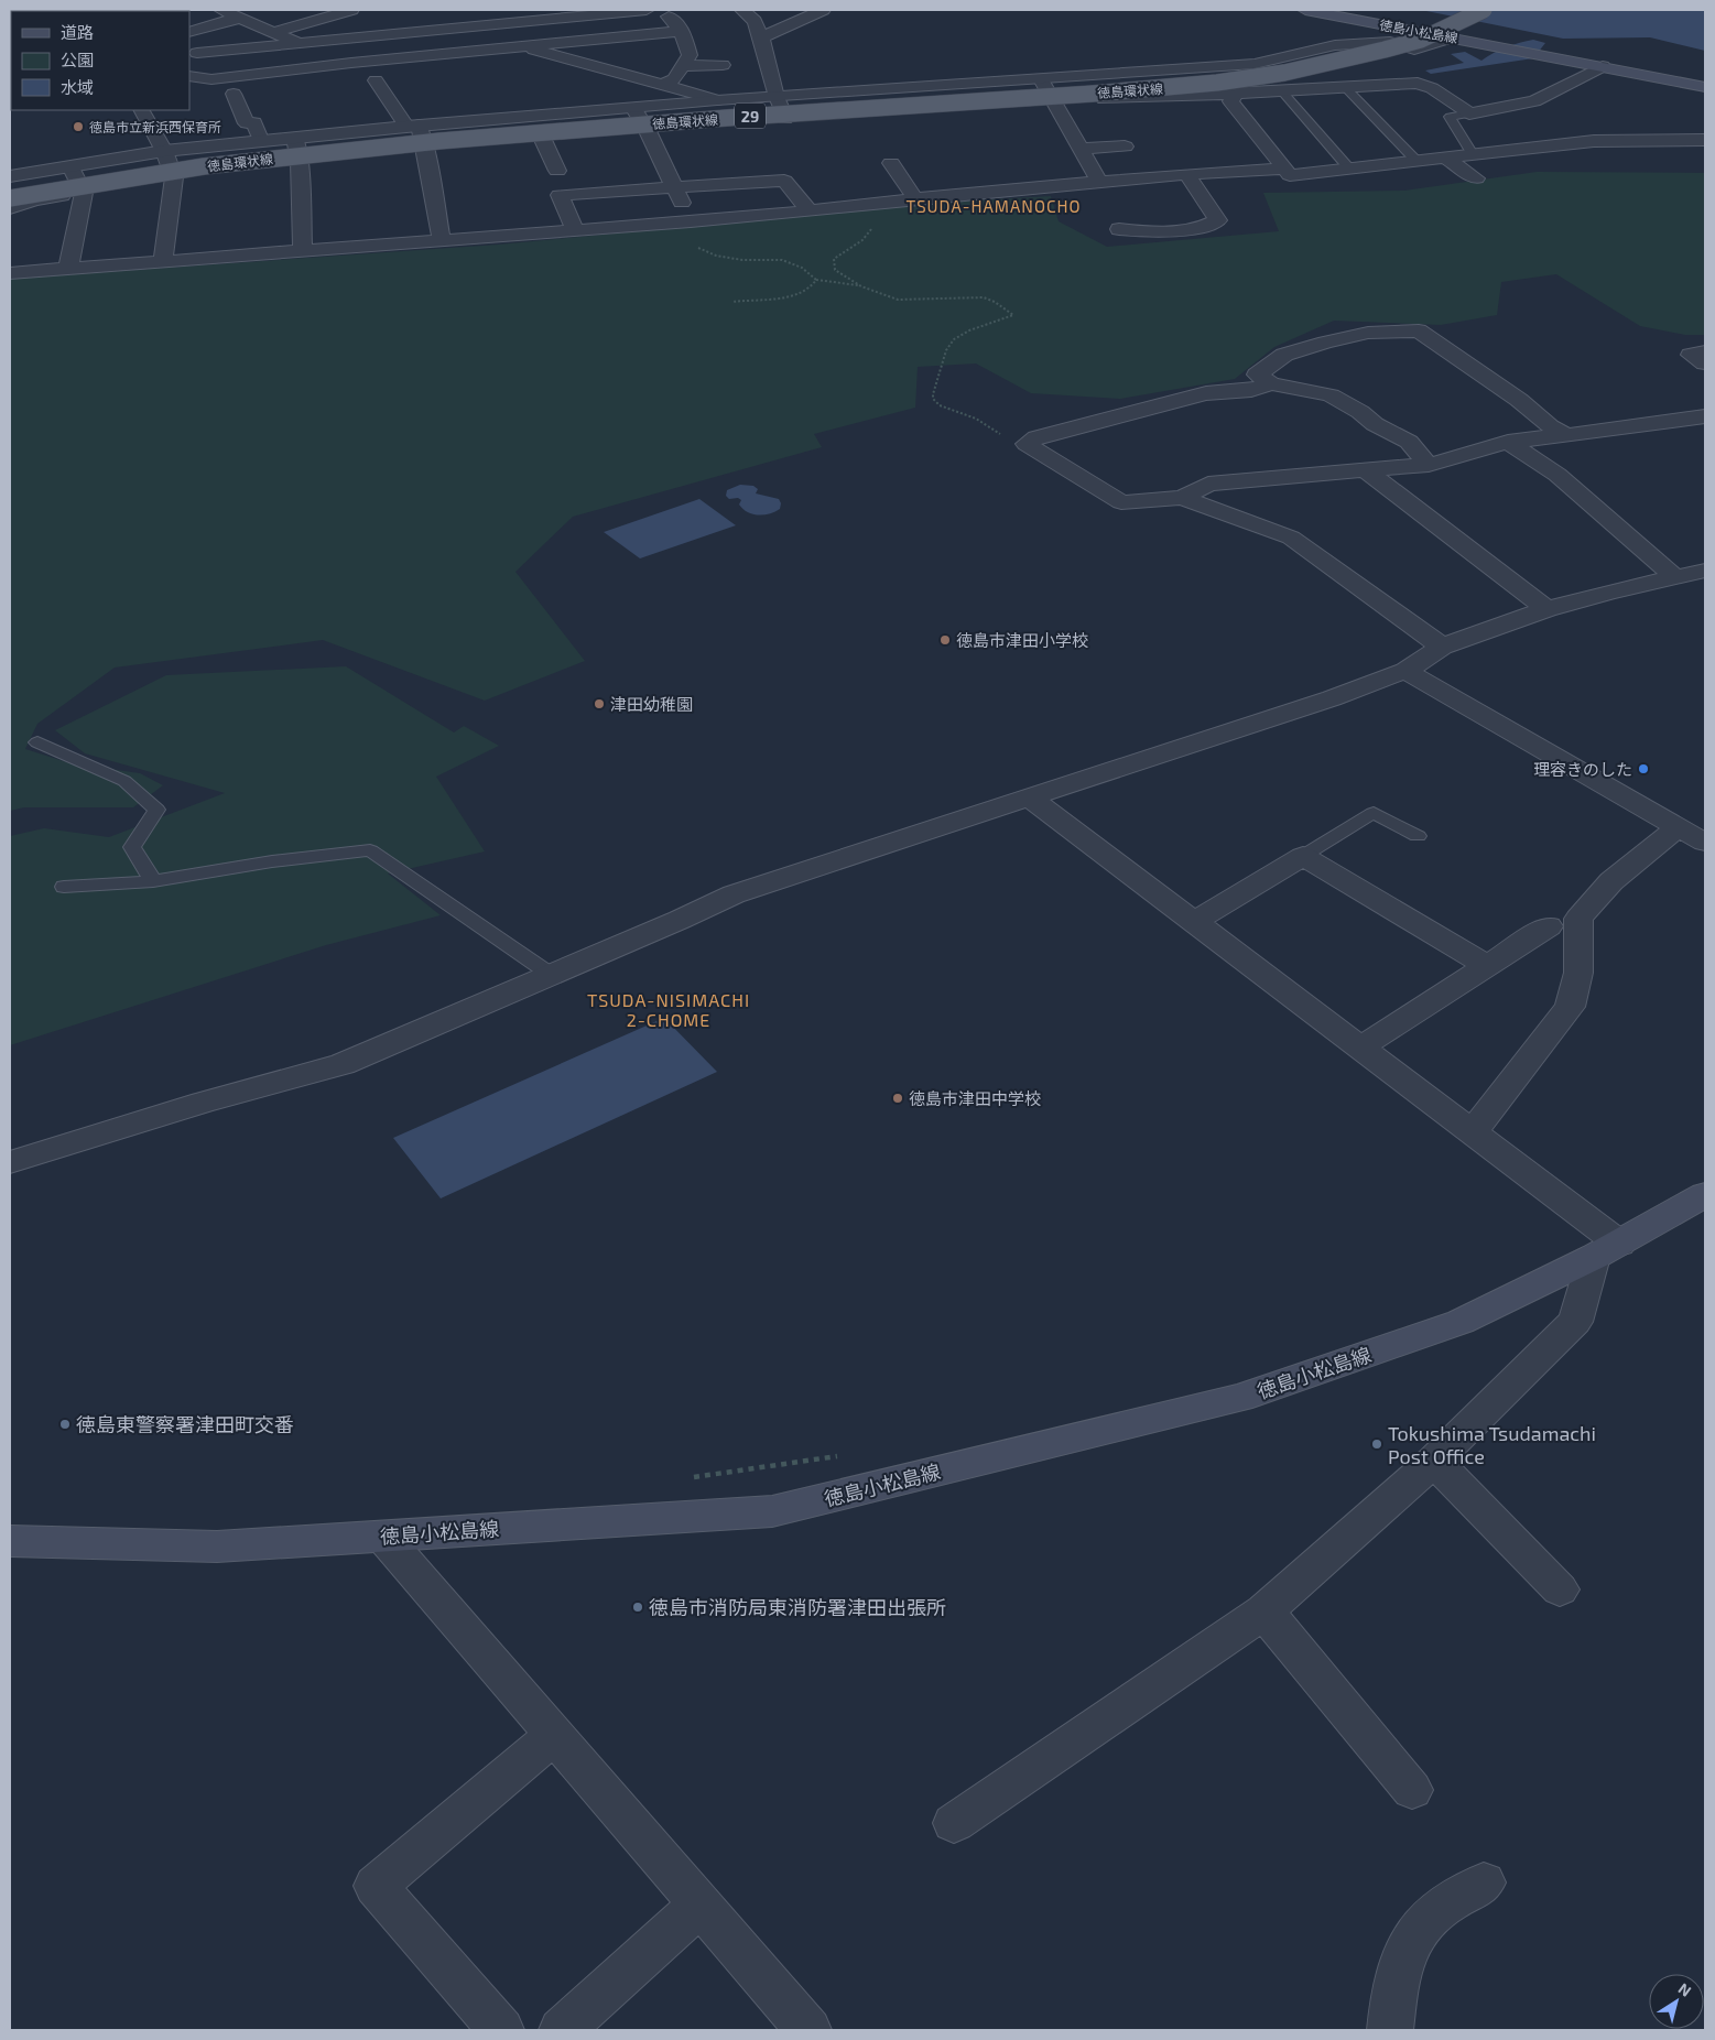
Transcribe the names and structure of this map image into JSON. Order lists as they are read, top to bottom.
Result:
{
  "streets": {
    "main road": ["徳島小松島線", "徳島環状線", "29"]
  },
  "districts": ["TSUDA-HAMANOCHO", "TSUDA-NISIMACHI 2-CHOME"],
  "places": [
    "徳島市立新浜西保育所",
    "徳島市津田小学校",
    "津田幼稚園",
    "理容きのした",
    "徳島市津田中学校",
    "徳島東警察署津田町交番",
    "Tokushima Tsudamachi Post Office",
    "徳島市消防局東消防署津田出張所"
  ],
  "legend": ["道路", "公園", "水域"],
  "north": "top right"
}
